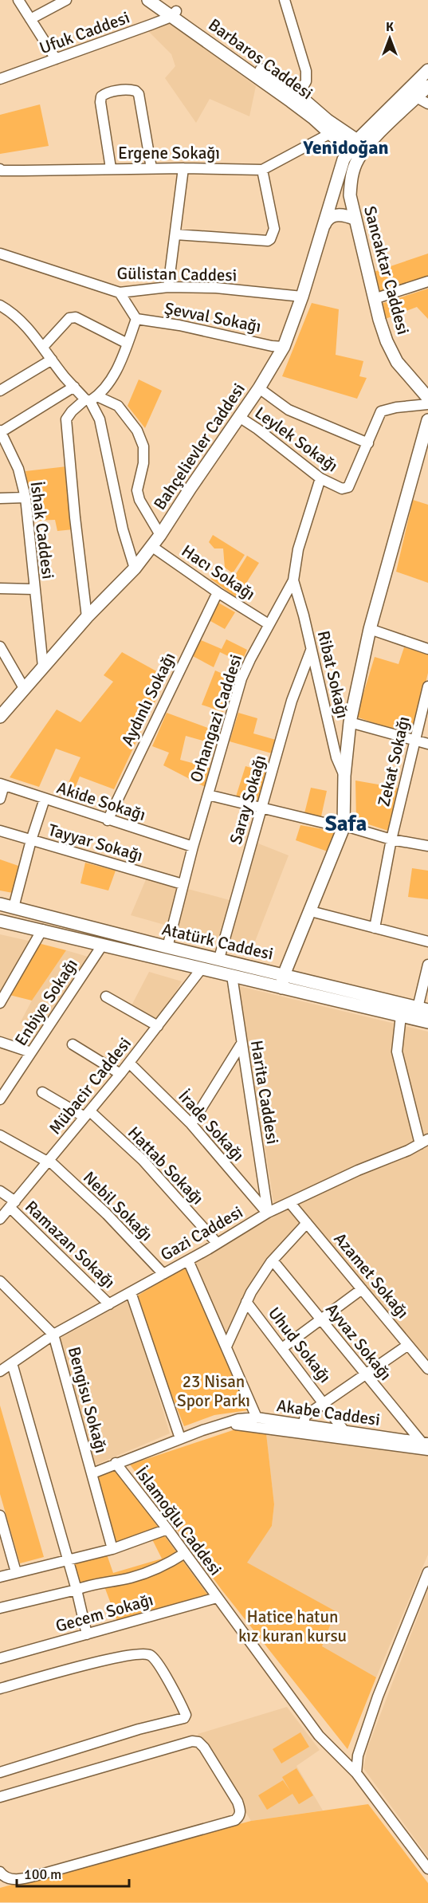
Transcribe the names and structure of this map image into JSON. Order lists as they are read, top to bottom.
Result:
{
  "streets": {
    "main road": [
      "Barbaros Caddesi",
      "Sancaktar Caddesi",
      "Bahçelievler Caddesi",
      "Atatürk Caddesi"
    ],
    "street": [
      "Ufuk Caddesi",
      "Ergene Sokağı",
      "Gülistan Caddesi",
      "Şevval Sokağı",
      "Leylek Sokağı",
      "İshak Caddesi",
      "Hacı Sokağı",
      "Ribat Sokağı",
      "Aydınlı Sokağı",
      "Orhangazi Caddesi",
      "Zekat Sokağı",
      "Saray Sokağı",
      "Akide Sokağı",
      "Tayyar Sokağı",
      "Enbiye Sokağı",
      "Mübacir Caddesi",
      "Harita Caddesi",
      "İrade Sokağı",
      "Hattab Sokağı",
      "Nebil Sokağı",
      "Gazi Caddesi",
      "Ramazan Sokağı",
      "Azamet Sokağı",
      "Ayvaz Sokağı",
      "Uhud Sokağı",
      "Bengisu Sokağı",
      "Akabe Caddesi",
      "İslamoğlu Caddesi",
      "Gecem Sokağı"
    ]
  },
  "crossings": [
    ["Ufuk Caddesi", "Barbaros Caddesi"],
    ["Barbaros Caddesi", "Ergene Sokağı"],
    ["Barbaros Caddesi", "Bahçelievler Caddesi"],
    ["Gülistan Caddesi", "Bahçelievler Caddesi"],
    ["Şevval Sokağı", "Bahçelievler Caddesi"],
    ["Leylek Sokağı", "Bahçelievler Caddesi"],
    ["Leylek Sokağı", "Orhangazi Caddesi"],
    ["Bahçelievler Caddesi", "İshak Caddesi"],
    ["Bahçelievler Caddesi", "Hacı Sokağı"],
    ["Hacı Sokağı", "Aydınlı Sokağı"],
    ["Hacı Sokağı", "Orhangazi Caddesi"],
    ["Ribat Sokağı", "Orhangazi Caddesi"],
    ["Ribat Sokağı", "Saray Sokağı"],
    ["Aydınlı Sokağı", "Akide Sokağı"],
    ["Orhangazi Caddesi", "Akide Sokağı"],
    ["Orhangazi Caddesi", "Tayyar Sokağı"],
    ["Orhangazi Caddesi", "Atatürk Caddesi"],
    ["Saray Sokağı", "Atatürk Caddesi"],
    ["Atatürk Caddesi", "Enbiye Sokağı"],
    ["Atatürk Caddesi", "Mübacir Caddesi"],
    ["Atatürk Caddesi", "Harita Caddesi"],
    ["Mübacir Caddesi", "İrade Sokağı"],
    ["Mübacir Caddesi", "Hattab Sokağı"],
    ["Mübacir Caddesi", "Nebil Sokağı"],
    ["Mübacir Caddesi", "Ramazan Sokağı"],
    ["Harita Caddesi", "İrade Sokağı"],
    ["Harita Caddesi", "Gazi Caddesi"],
    ["İrade Sokağı", "Gazi Caddesi"],
    ["Hattab Sokağı", "Gazi Caddesi"],
    ["Nebil Sokağı", "Gazi Caddesi"],
    ["Gazi Caddesi", "Ramazan Sokağı"],
    ["Gazi Caddesi", "Azamet Sokağı"],
    ["Gazi Caddesi", "Bengisu Sokağı"],
    ["Ayvaz Sokağı", "Akabe Caddesi"],
    ["Uhud Sokağı", "Akabe Caddesi"],
    ["Bengisu Sokağı", "Akabe Caddesi"],
    ["Akabe Caddesi", "İslamoğlu Caddesi"],
    ["İslamoğlu Caddesi", "Gecem Sokağı"]
  ],
  "districts": ["Yenidoğan", "Safa"],
  "parks": ["23 Nisan Spor Parkı", "Hatice hatun kız kuran kursu"],
  "scale_bar": "100 m",
  "north": "top"
}
